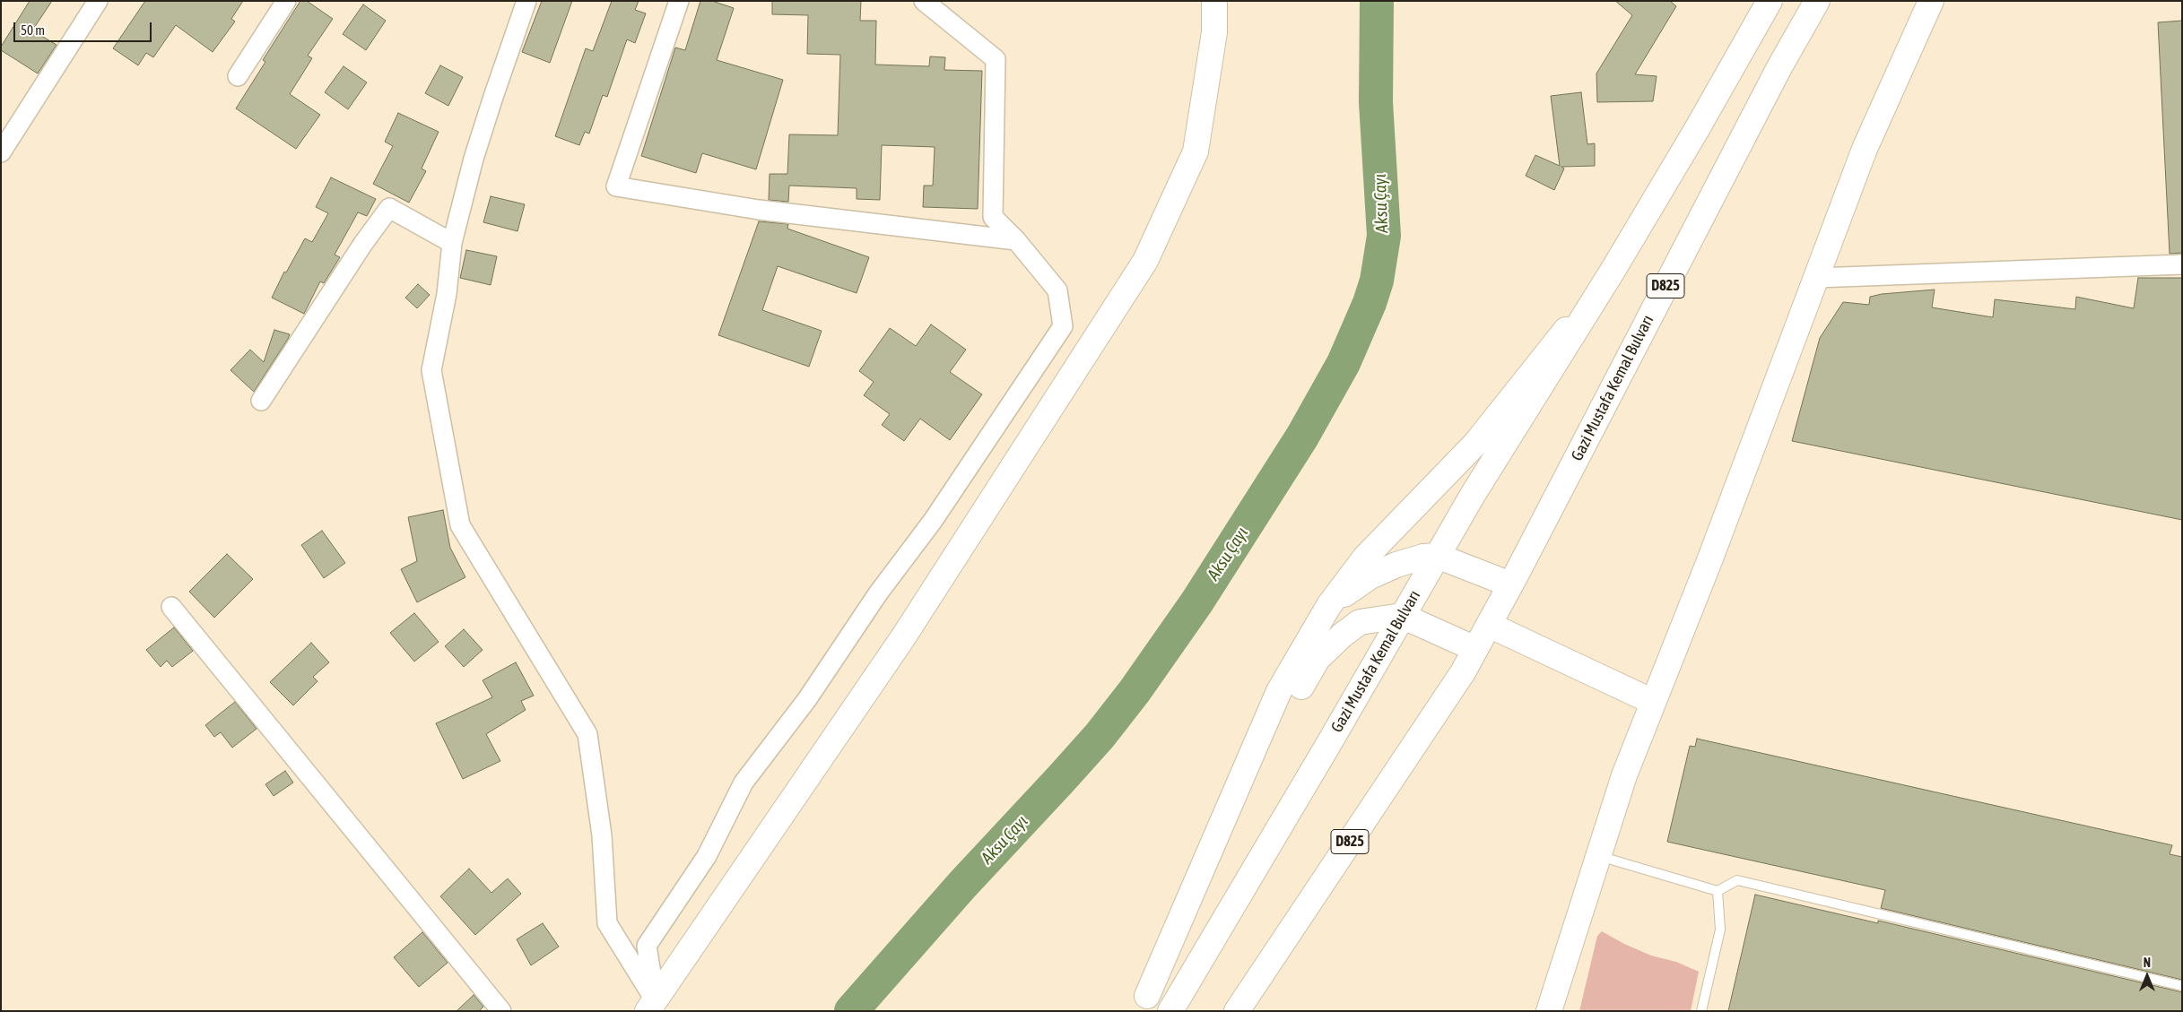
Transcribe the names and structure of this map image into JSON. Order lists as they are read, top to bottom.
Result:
{
  "streets": {
    "main road": ["D825", "Gazi Mustafa Kemal Bulvarı"]
  },
  "water": ["Aksu Çayı"],
  "scale_bar": "50 m",
  "north": "top"
}
